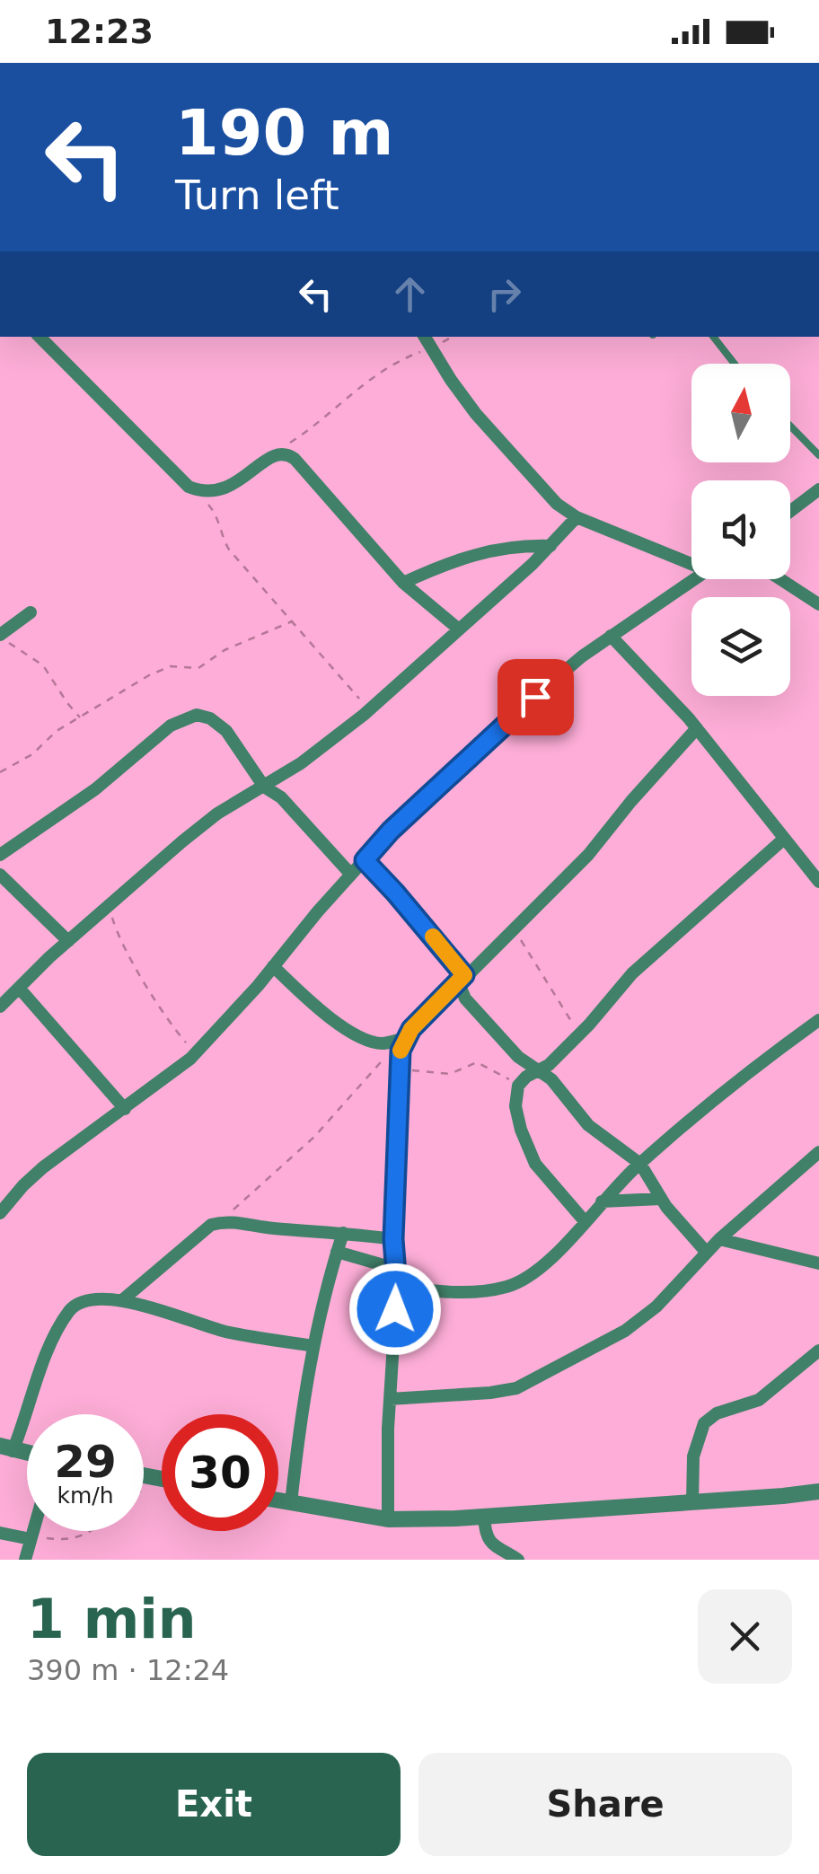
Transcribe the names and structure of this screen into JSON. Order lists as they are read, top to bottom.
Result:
{
  "north": "top",
  "page": {
    "status": "12:23",
    "turn": ["190 m", "Turn left"],
    "speed": "29 km/h",
    "limit": "30",
    "heading": ["1 min", "390 m · 12:24"],
    "buttons": ["Exit", "Share"]
  }
}
